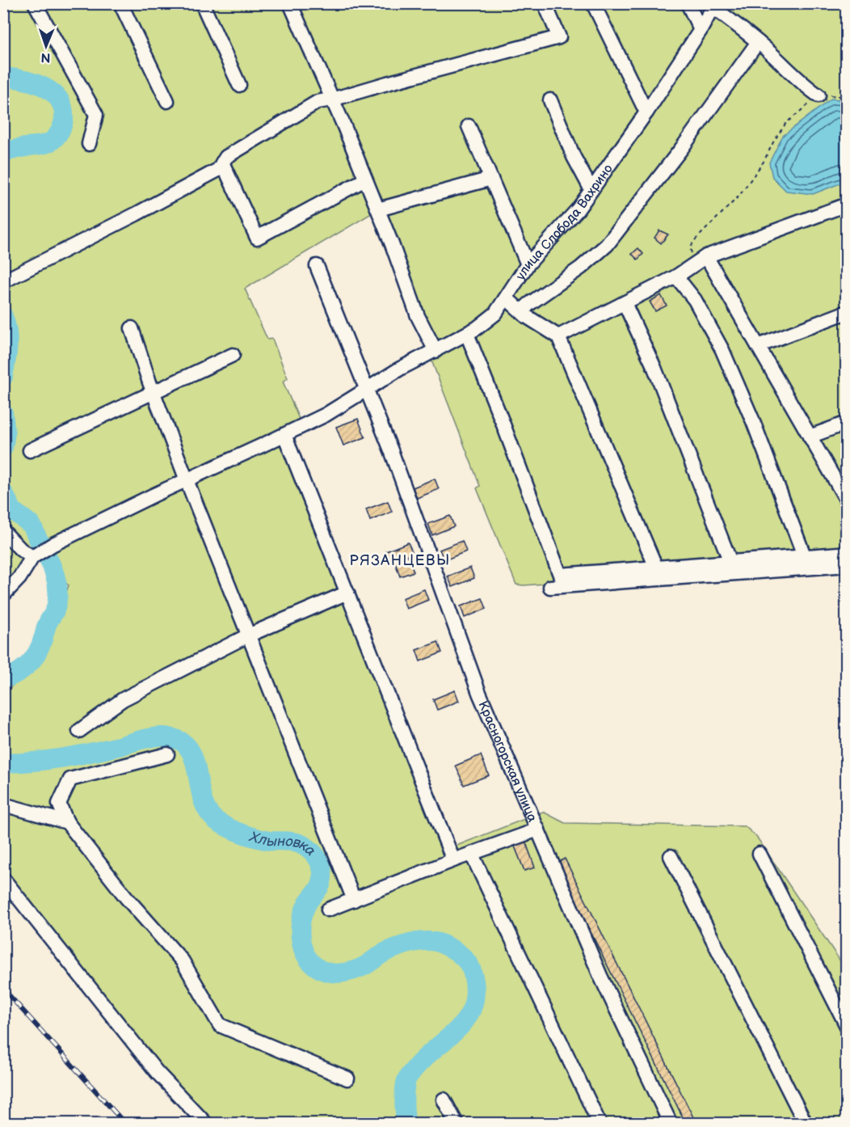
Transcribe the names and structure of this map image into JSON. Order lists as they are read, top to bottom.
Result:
{
  "streets": {
    "street": ["улица Слобода Вахрино", "Красногорская улица"]
  },
  "crossings": [
    ["улица Слобода Вахрино", "Красногорская улица"]
  ],
  "districts": ["РЯЗАНЦЕВЫ"],
  "water": ["Хлыновка"],
  "north": "bottom"
}
